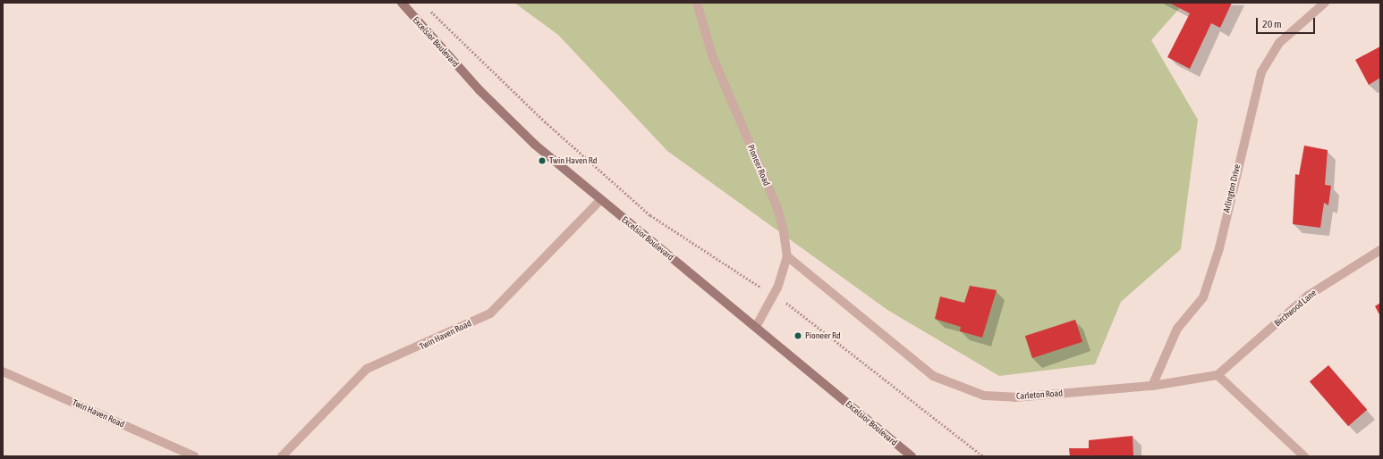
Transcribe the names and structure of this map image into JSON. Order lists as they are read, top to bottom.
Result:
{
  "streets": {
    "main road": ["Excelsior Boulevard"],
    "street": [
      "Pioneer Road",
      "Arlington Drive",
      "Birchwood Lane",
      "Twin Haven Road",
      "Carleton Road"
    ]
  },
  "crossings": [
    ["Excelsior Boulevard", "Twin Haven Road"],
    ["Pioneer Road", "Carleton Road"],
    ["Arlington Drive", "Carleton Road"],
    ["Birchwood Lane", "Carleton Road"]
  ],
  "places": ["Twin Haven Rd", "Pioneer Rd"],
  "scale_bar": "20 m"
}
